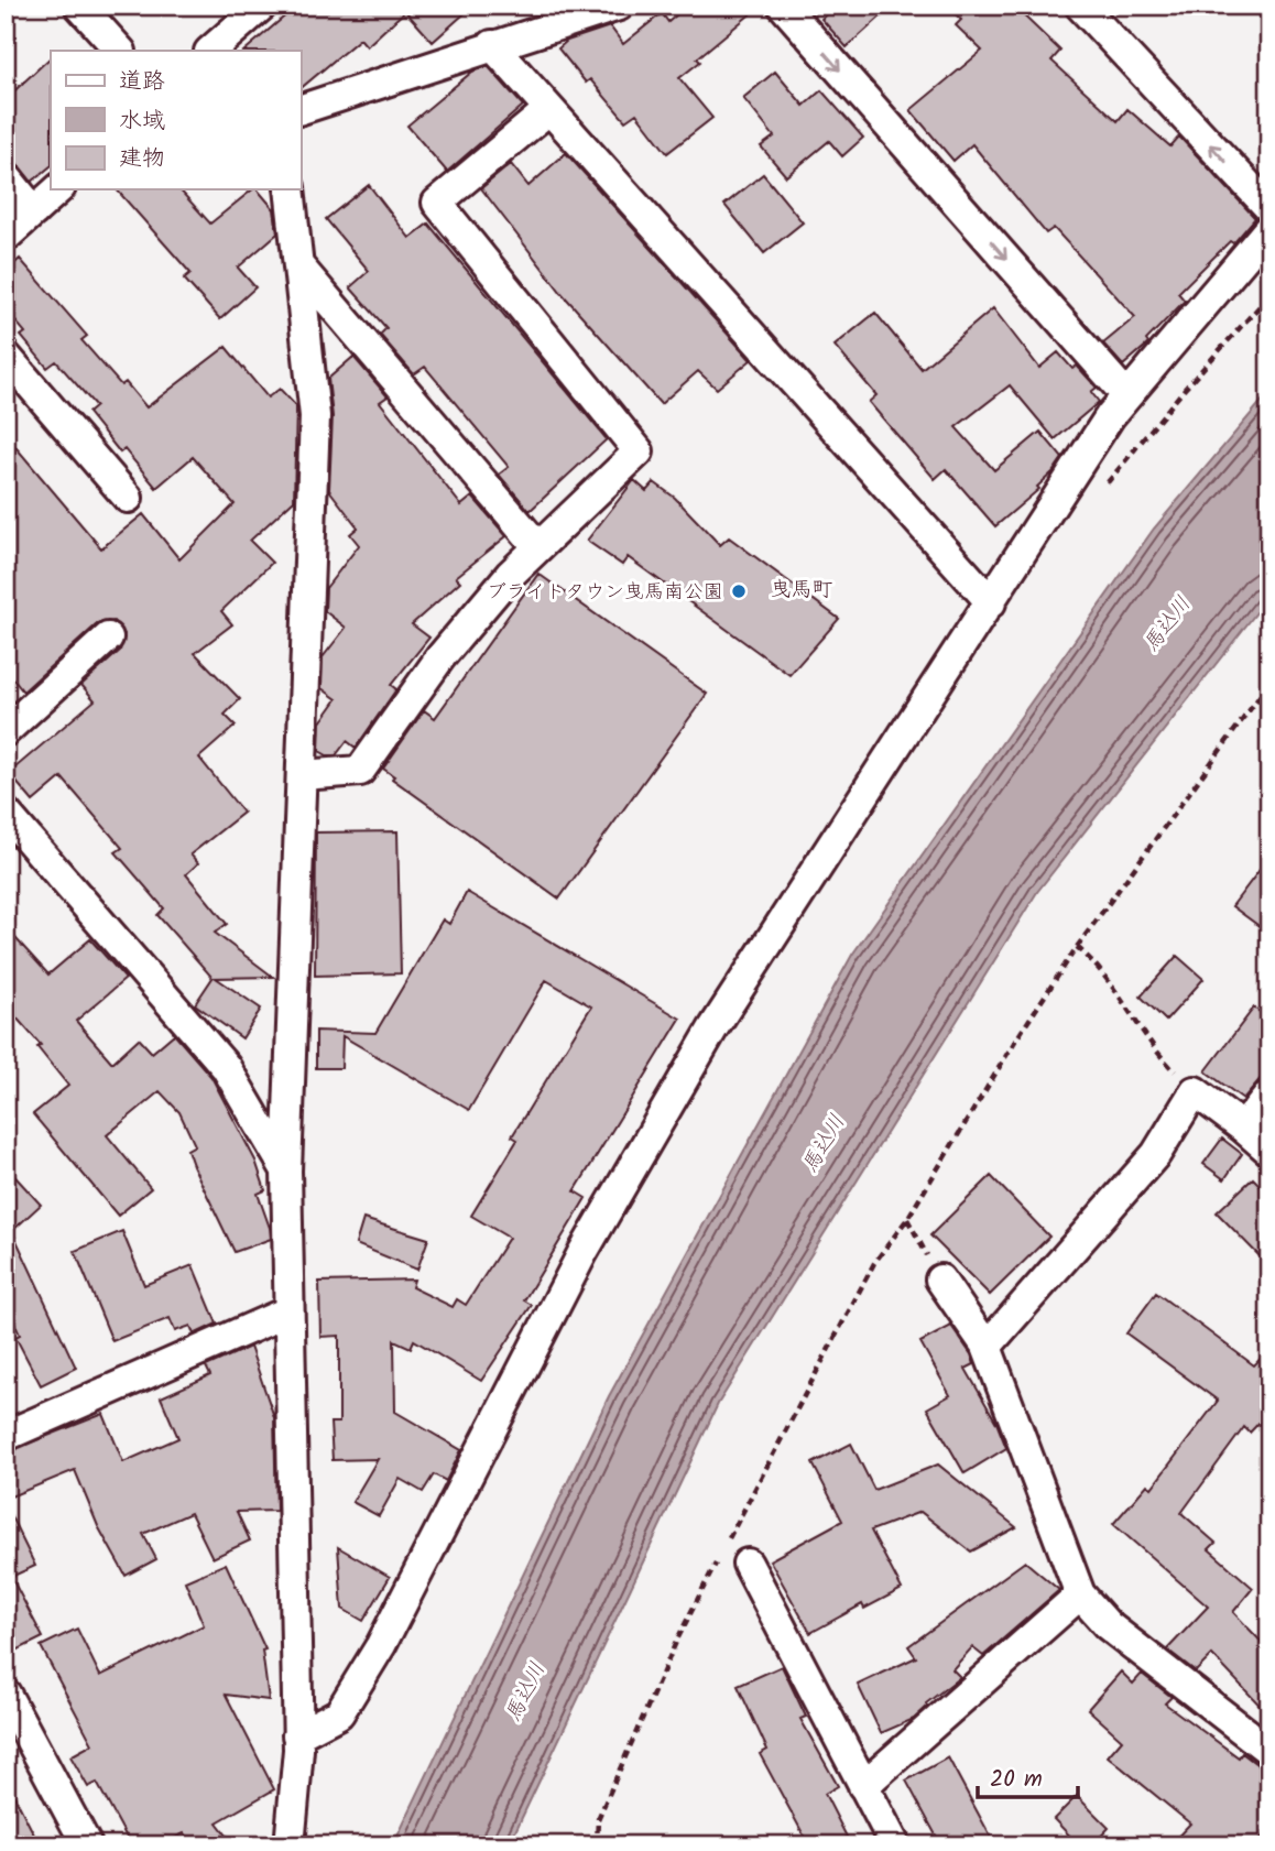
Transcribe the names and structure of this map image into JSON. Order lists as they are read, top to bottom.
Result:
{
  "districts": ["曳馬町"],
  "water": ["馬込川"],
  "places": ["ブライトタウン曳馬南公園"],
  "legend": ["道路", "水域", "建物"],
  "scale_bar": "20 m"
}
